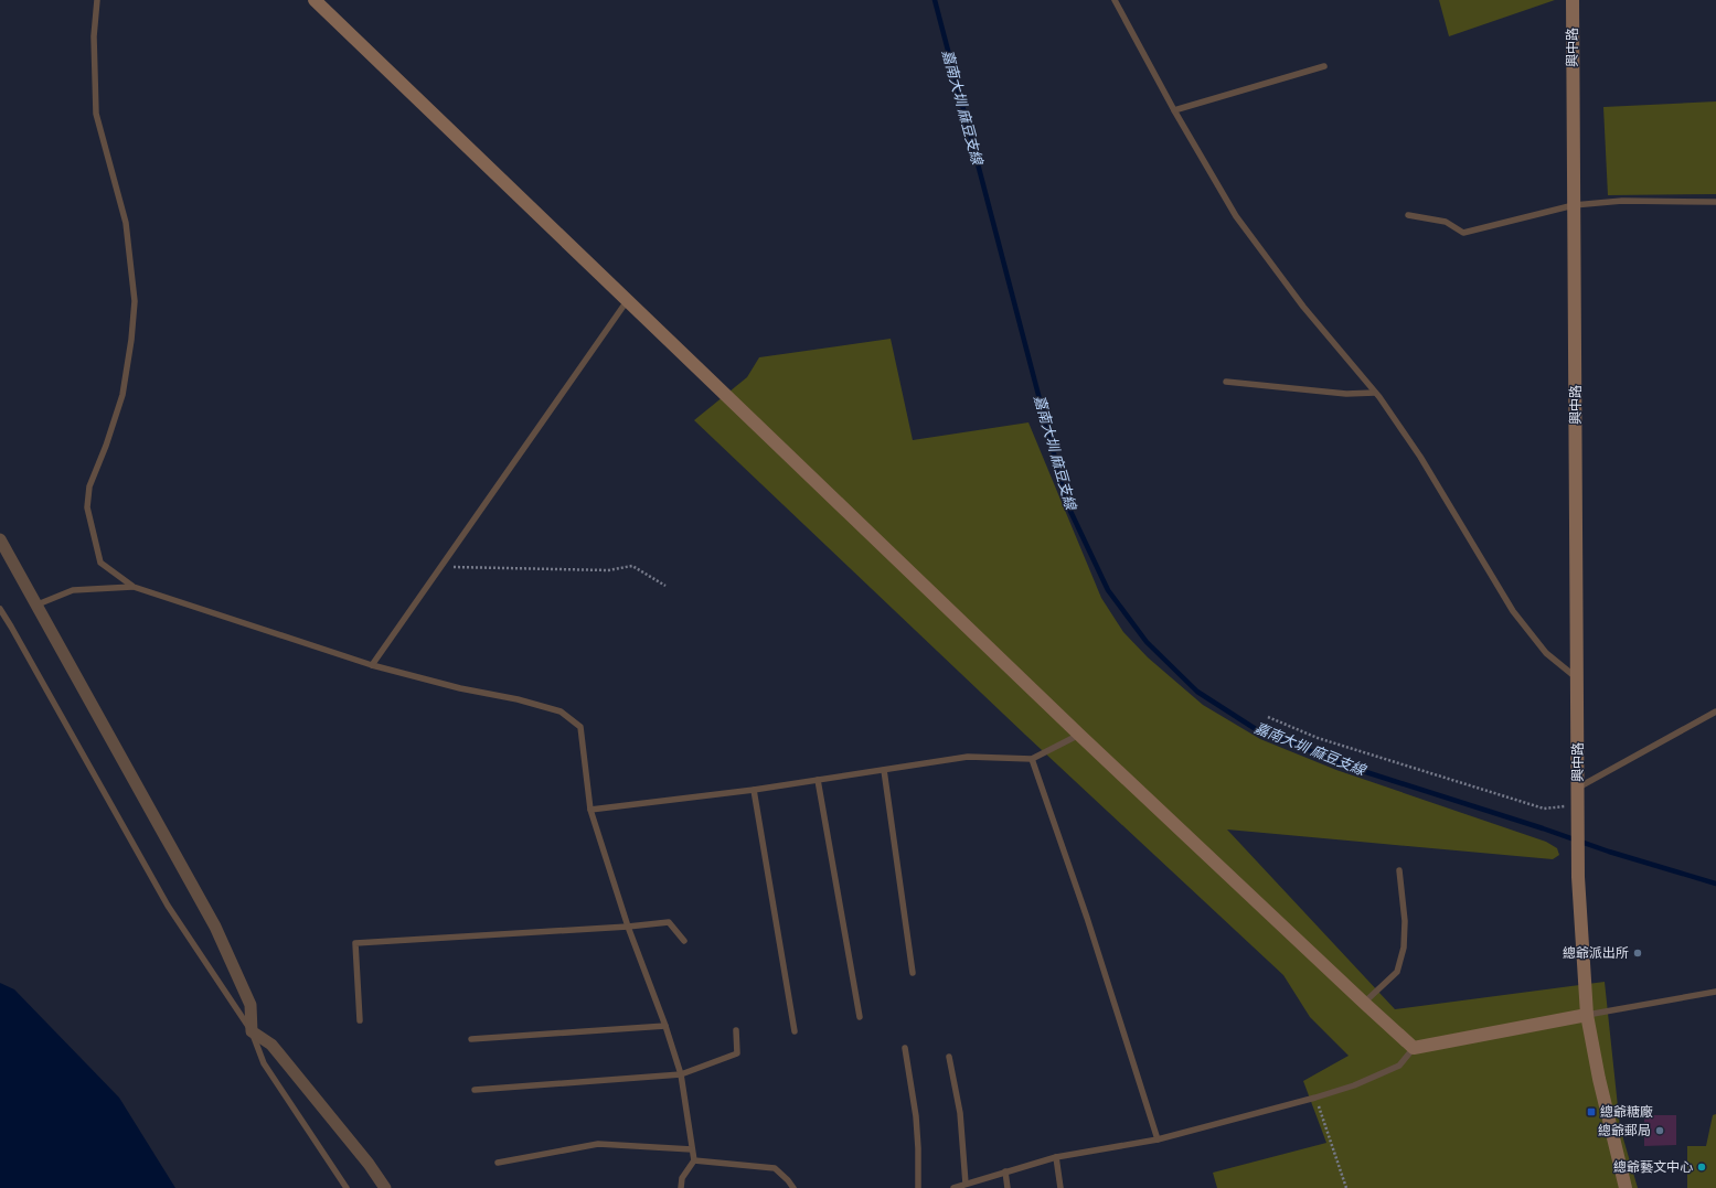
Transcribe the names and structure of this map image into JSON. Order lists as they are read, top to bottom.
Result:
{
  "streets": {
    "street": ["興中路"]
  },
  "water": ["嘉南大圳 麻豆支線"],
  "places": {
    "other": ["總爺派出所", "總爺郵局", "總爺藝文中心"],
    "transit": ["總爺糖廠"]
  }
}
